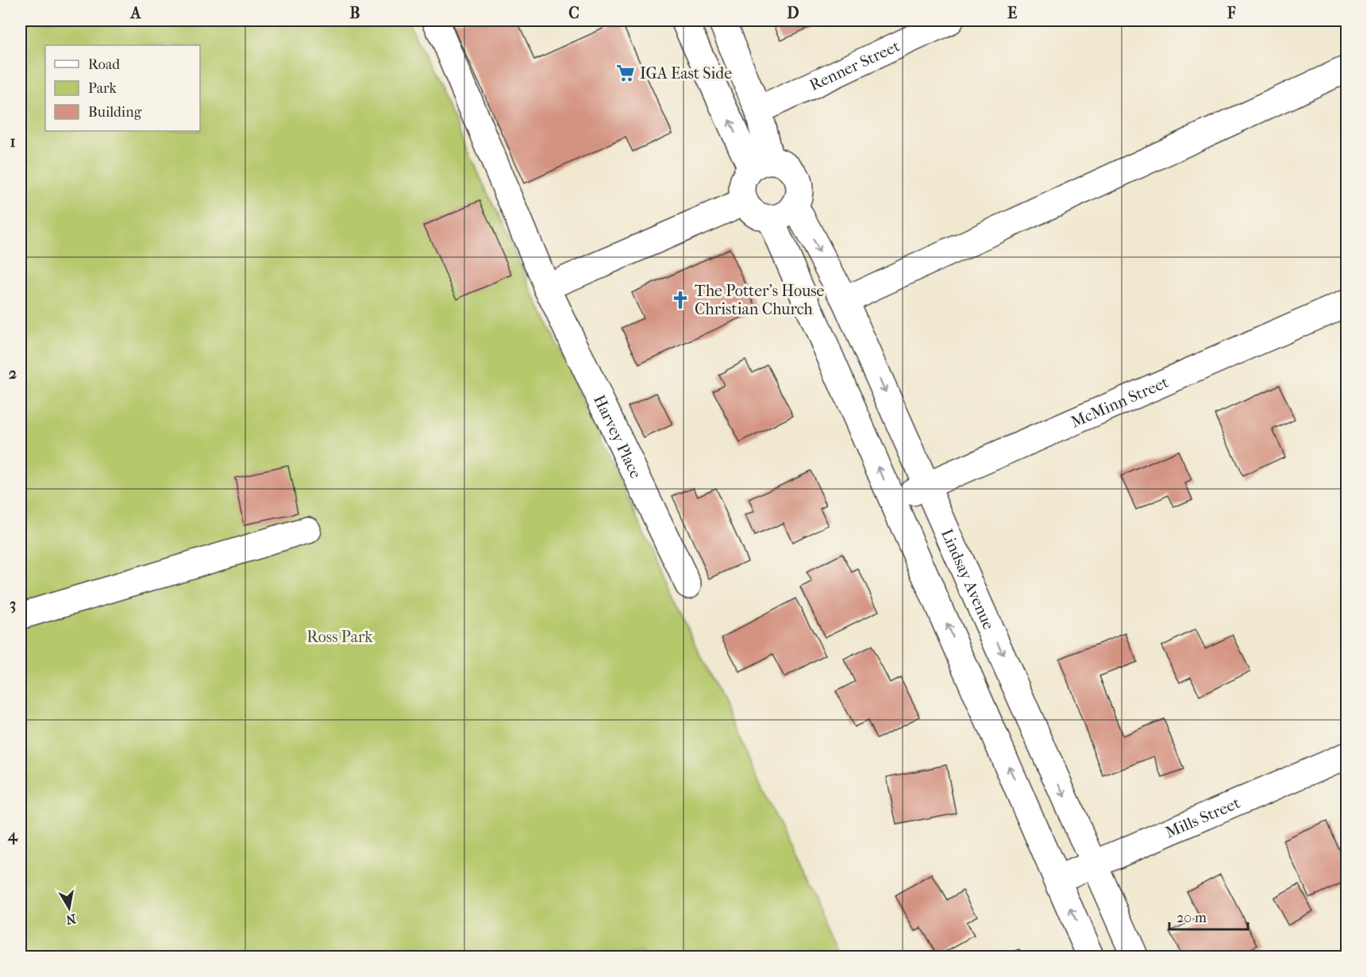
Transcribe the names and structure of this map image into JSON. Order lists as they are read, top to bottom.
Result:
{
  "streets": {
    "street": [
      "Renner Street",
      "McMinn Street",
      "Harvey Place",
      "Lindsay Avenue",
      "Mills Street"
    ]
  },
  "crossings": [
    ["McMinn Street", "Lindsay Avenue"],
    ["Lindsay Avenue", "Mills Street"]
  ],
  "parks": ["Ross Park"],
  "places": {
    "supermarket": ["IGA East Side"],
    "church": ["The Potter's House Christian Church"]
  },
  "legend": ["Road", "Park", "Building"],
  "scale_bar": "20 m",
  "north": "bottom",
  "grid": {
    "columns": [
      "A",
      "B",
      "C",
      "D",
      "E",
      "F"
    ],
    "rows": [
      "1",
      "2",
      "3",
      "4"
    ]
  }
}
